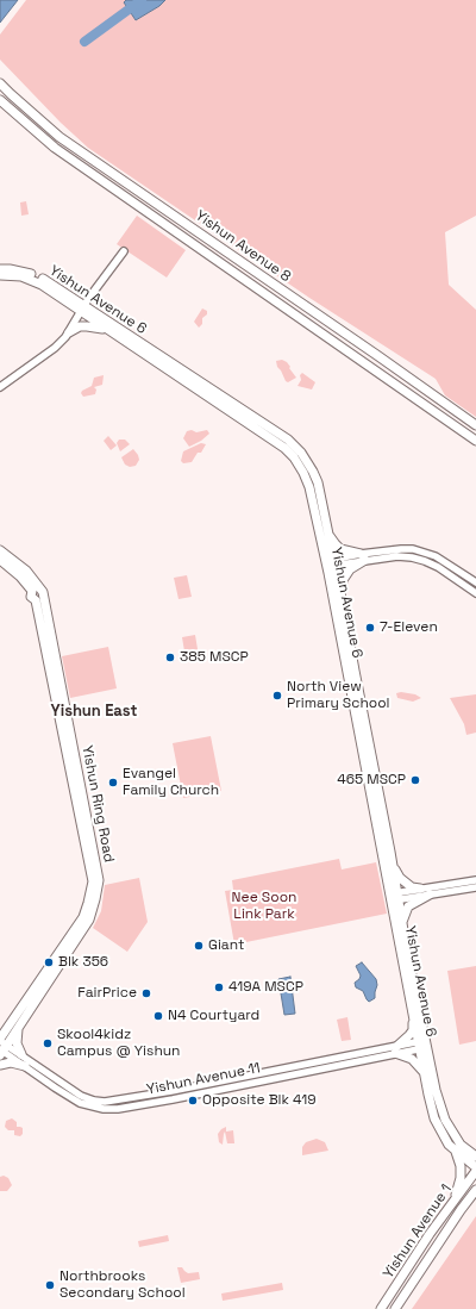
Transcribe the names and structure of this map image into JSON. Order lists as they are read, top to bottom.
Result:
{
  "streets": {
    "main road": [
      "Yishun Avenue 8",
      "Yishun Avenue 6",
      "Yishun Ring Road",
      "Yishun Avenue 1"
    ],
    "street": ["Yishun Avenue 11"]
  },
  "crossings": [
    ["Yishun Avenue 6", "Yishun Avenue 11"],
    ["Yishun Avenue 6", "Yishun Avenue 1"],
    ["Yishun Ring Road", "Yishun Avenue 11"]
  ],
  "districts": ["Yishun East"],
  "parks": ["Nee Soon Link Park"],
  "places": [
    "7-Eleven",
    "385 MSCP",
    "North View Primary School",
    "465 MSCP",
    "Evangel Family Church",
    "Giant",
    "Blk 356",
    "419A MSCP",
    "FairPrice",
    "N4 Courtyard",
    "Skool4kidz Campus @ Yishun",
    "Opposite Blk 419",
    "Northbrooks Secondary School"
  ]
}
